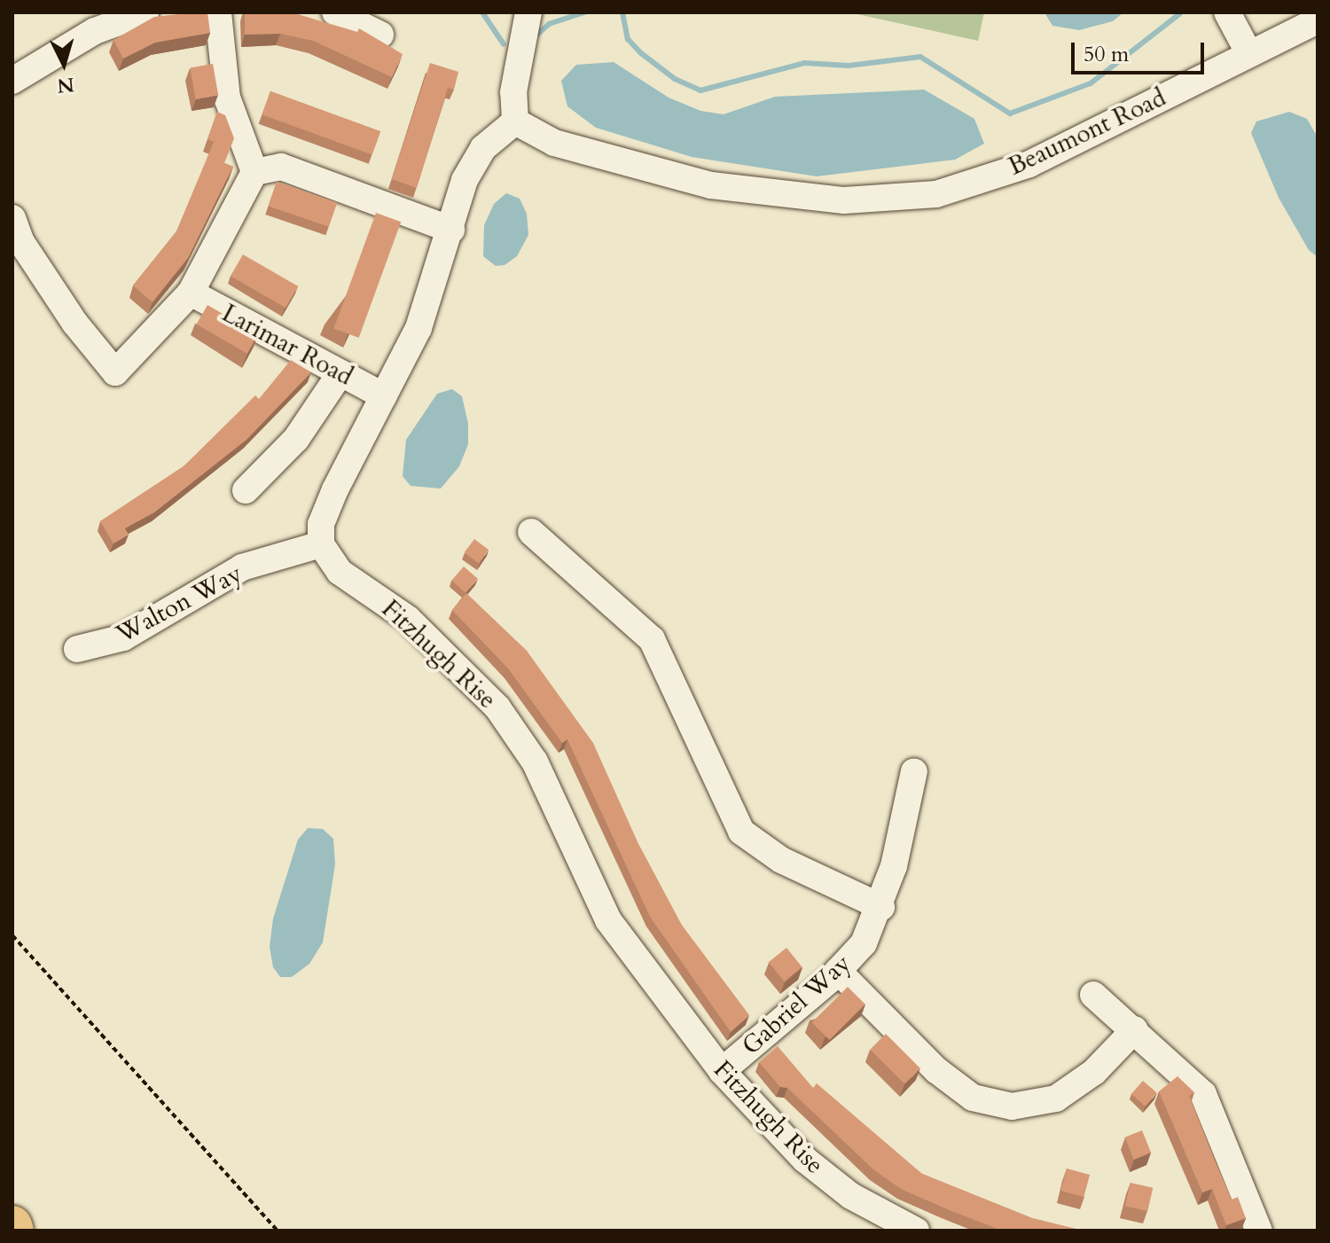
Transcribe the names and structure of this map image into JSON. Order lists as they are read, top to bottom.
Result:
{
  "streets": {
    "street": [
      "Beaumont Road",
      "Larimar Road",
      "Walton Way",
      "Fitzhugh Rise",
      "Gabriel Way"
    ]
  },
  "crossings": [
    ["Walton Way", "Fitzhugh Rise"],
    ["Fitzhugh Rise", "Gabriel Way"]
  ],
  "scale_bar": "50 m",
  "north": "bottom"
}
